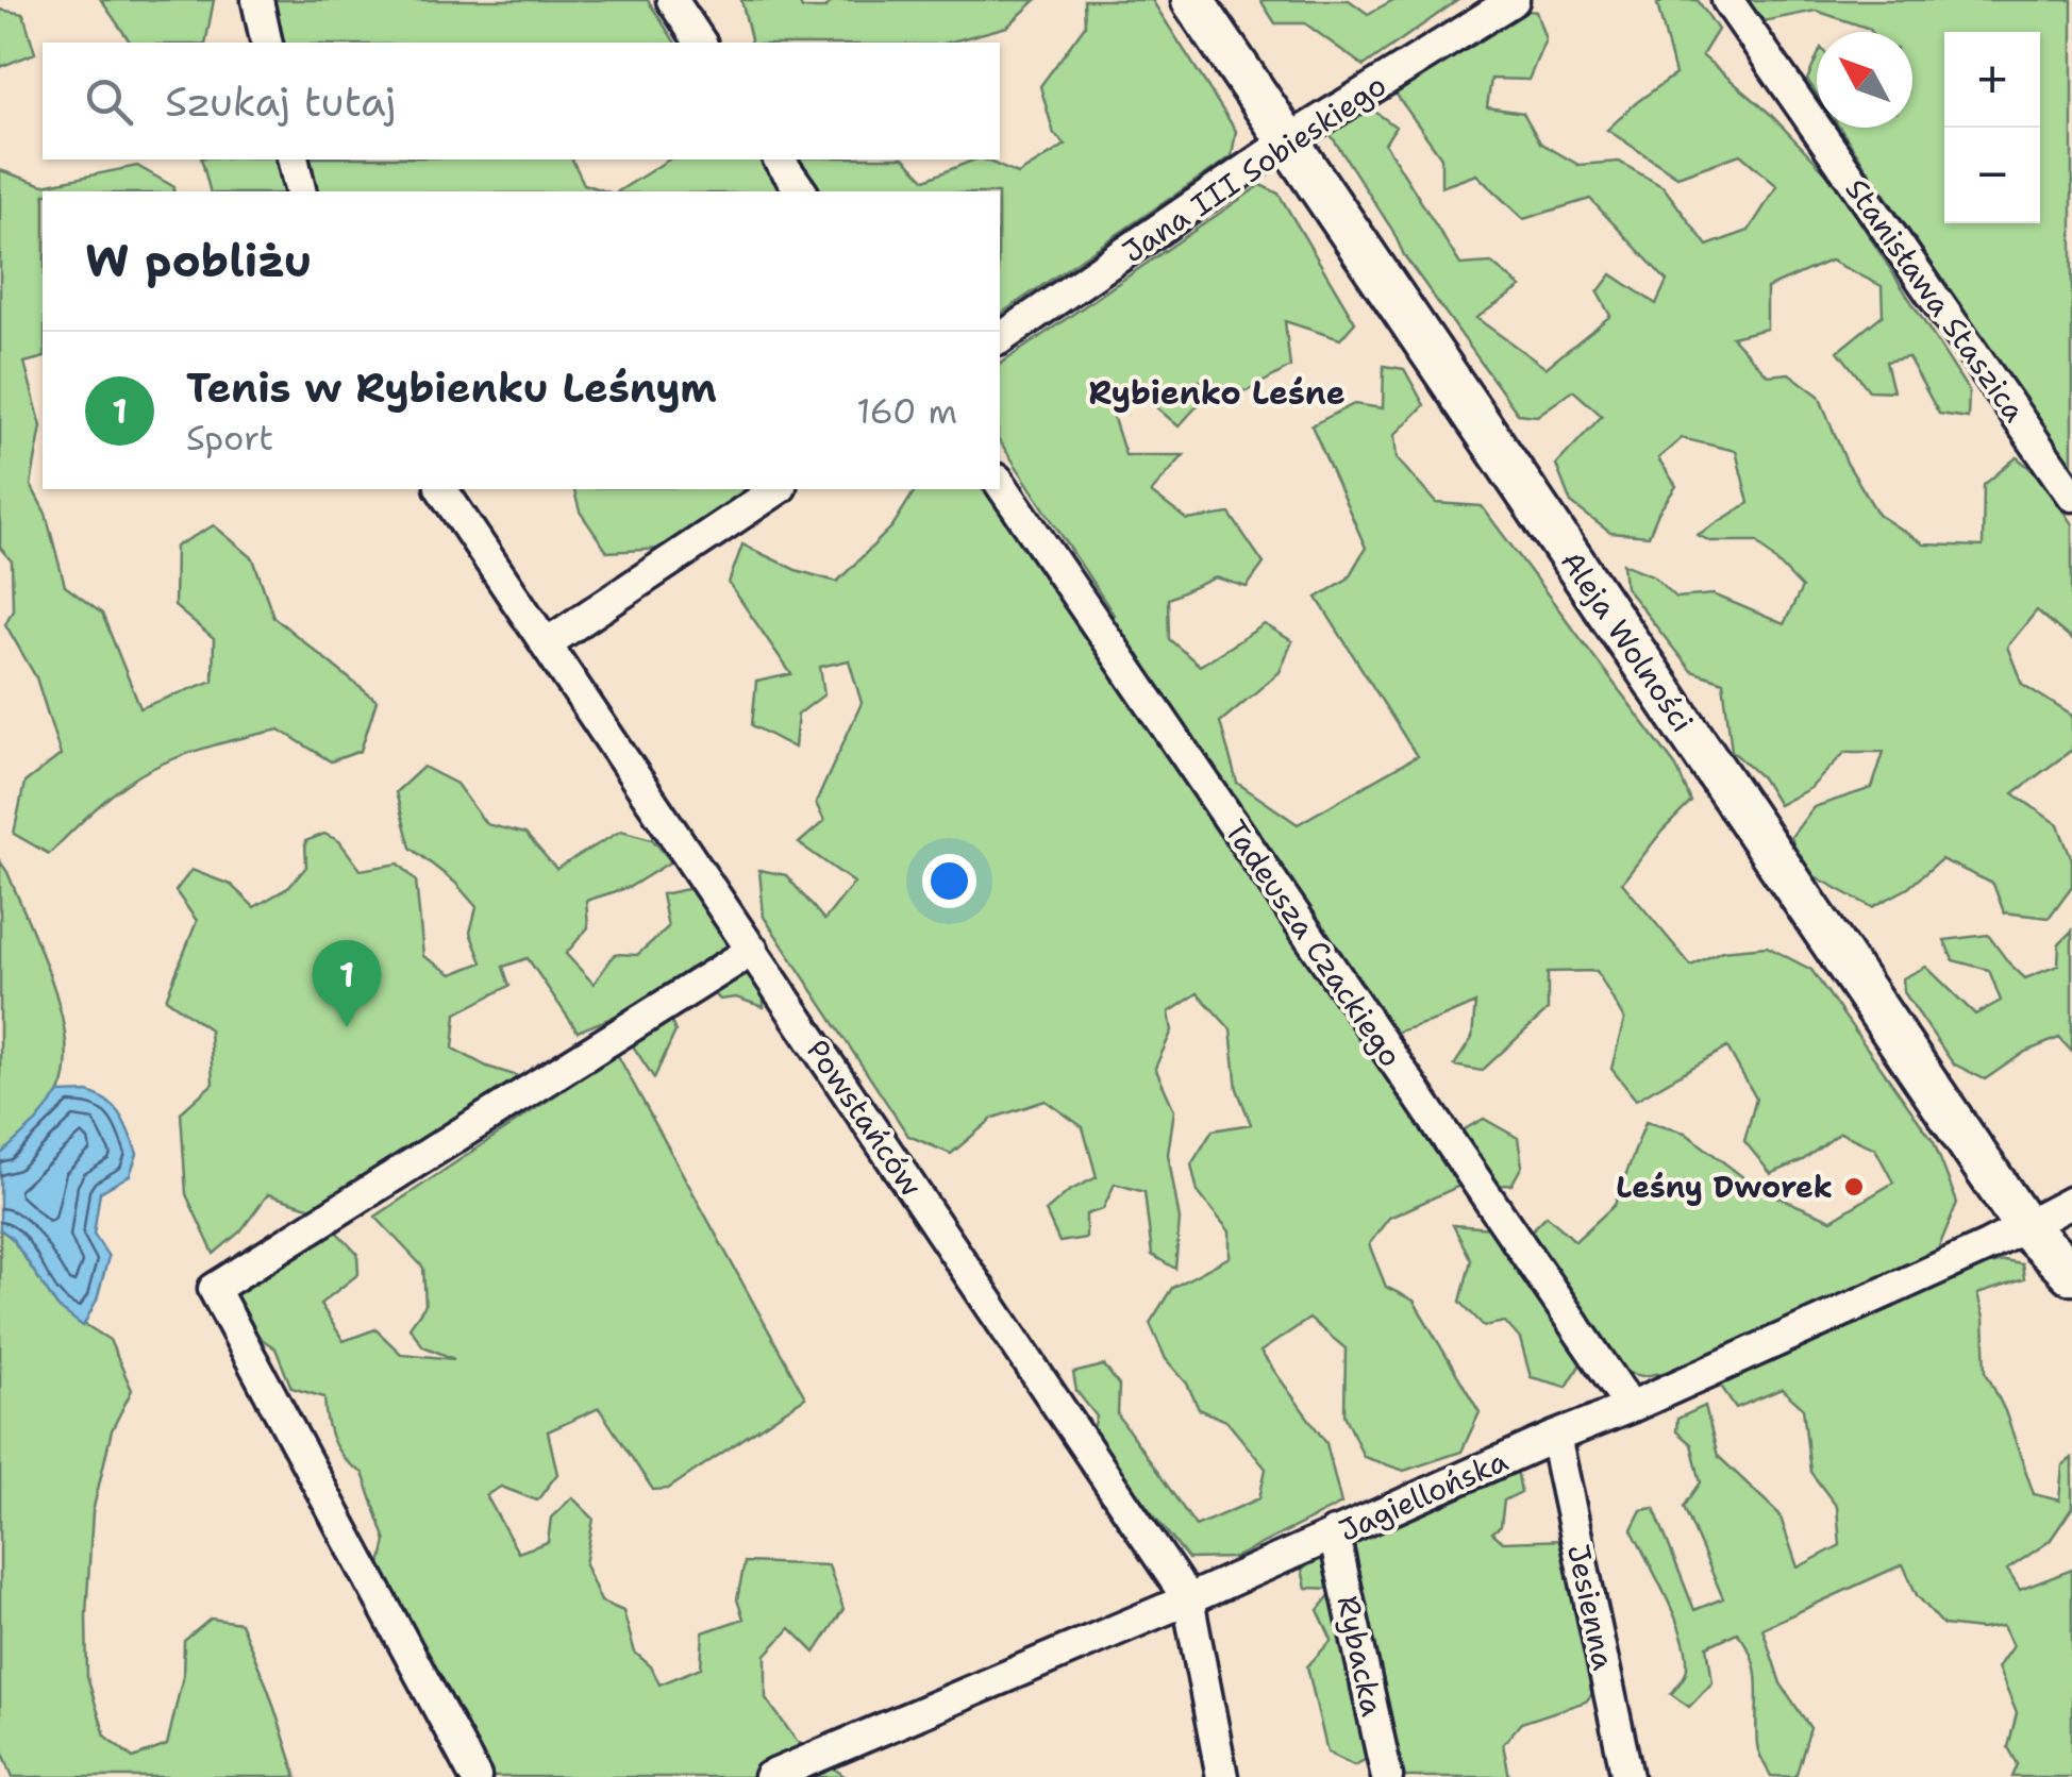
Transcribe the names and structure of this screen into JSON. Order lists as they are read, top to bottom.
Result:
{
  "streets": {
    "street": [
      "Jana III Sobieskiego",
      "Stanisława Staszica",
      "Aleja Wolności",
      "Tadeusza Czackiego",
      "Powstańców",
      "Jagiellońska",
      "Jesienna",
      "Rybacka"
    ]
  },
  "crossings": [
    ["Jana III Sobieskiego", "Aleja Wolności"],
    ["Aleja Wolności", "Jagiellońska"],
    ["Tadeusza Czackiego", "Jagiellońska"],
    ["Powstańców", "Jagiellońska"],
    ["Jagiellońska", "Jesienna"],
    ["Jagiellońska", "Rybacka"]
  ],
  "districts": ["Rybienko Leśne"],
  "places": ["Leśny Dworek"],
  "north": "top left",
  "page": {
    "map_buttons": ["+", "−"],
    "search": "Szukaj tutaj",
    "heading": "W pobliżu",
    "list": [
      {
        "mark": "1",
        "name": "Tenis w Rybienku Leśnym",
        "note": "Sport",
        "value": "160 m"
      }
    ],
    "pins": "1"
  }
}
